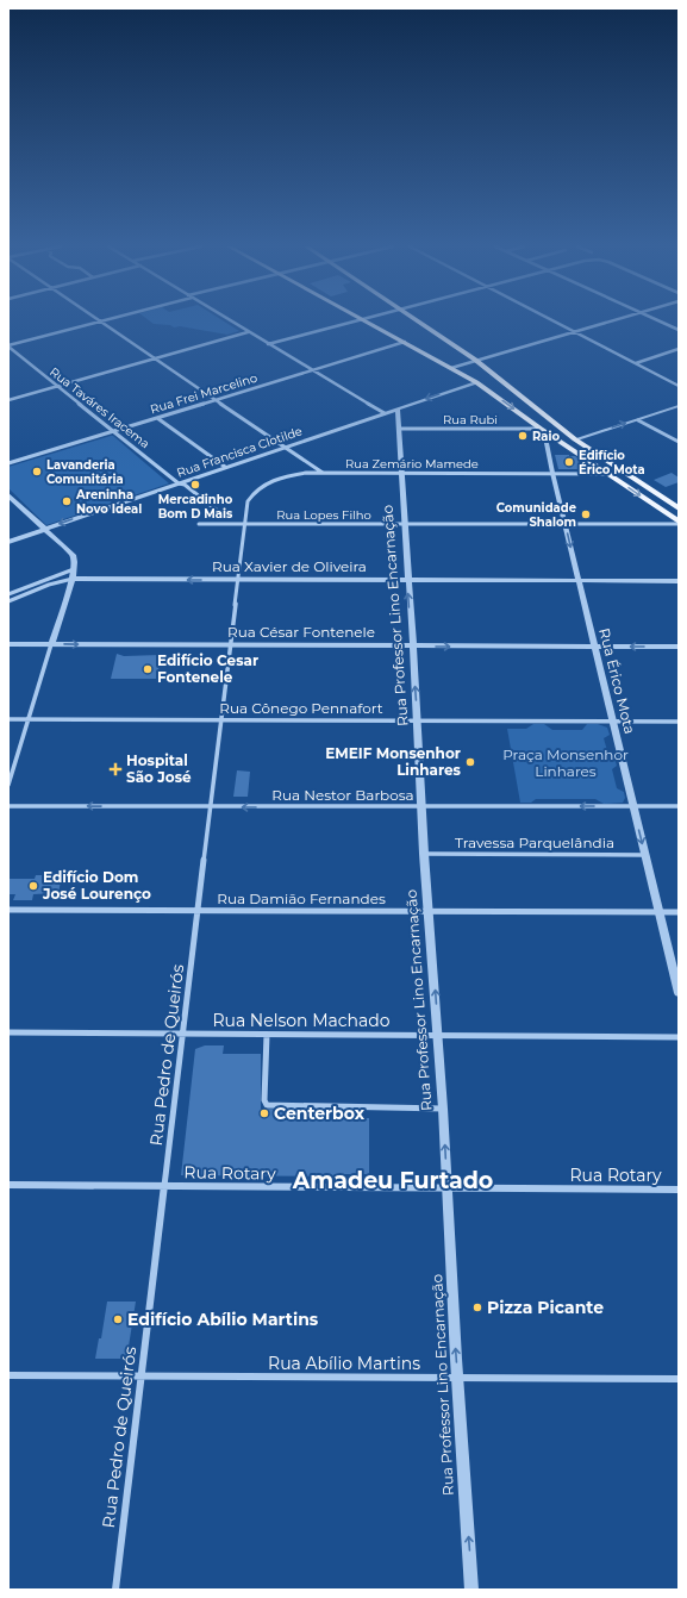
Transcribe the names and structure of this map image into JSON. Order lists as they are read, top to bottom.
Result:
{
  "streets": {
    "street": [
      "Rua Frei Marcelino",
      "Rua Taváres Iracema",
      "Rua Rubi",
      "Rua Francisca Clotilde",
      "Rua Zemário Mamede",
      "Rua Lopes Filho",
      "Rua Xavier de Oliveira",
      "Rua Professor Lino Encarnação",
      "Rua César Fontenele",
      "Rua Érico Mota",
      "Rua Cônego Pennafort",
      "Rua Nestor Barbosa",
      "Travessa Parquelândia",
      "Rua Damião Fernandes",
      "Rua Nelson Machado",
      "Rua Pedro de Queirós",
      "Rua Rotary",
      "Rua Abílio Martins"
    ]
  },
  "crossings": [
    ["Rua Frei Marcelino", "Rua Taváres Iracema"],
    ["Rua Taváres Iracema", "Rua Francisca Clotilde"],
    ["Rua Rubi", "Rua Professor Lino Encarnação"],
    ["Rua Rubi", "Rua Érico Mota"],
    ["Rua Francisca Clotilde", "Rua Professor Lino Encarnação"],
    ["Rua Zemário Mamede", "Rua Lopes Filho"],
    ["Rua Zemário Mamede", "Rua Professor Lino Encarnação"],
    ["Rua Zemário Mamede", "Rua Érico Mota"],
    ["Rua Zemário Mamede", "Rua Pedro de Queirós"],
    ["Rua Lopes Filho", "Rua Professor Lino Encarnação"],
    ["Rua Lopes Filho", "Rua Érico Mota"],
    ["Rua Lopes Filho", "Rua Pedro de Queirós"],
    ["Rua Xavier de Oliveira", "Rua Professor Lino Encarnação"],
    ["Rua Xavier de Oliveira", "Rua Érico Mota"],
    ["Rua Xavier de Oliveira", "Rua Pedro de Queirós"],
    ["Rua Professor Lino Encarnação", "Rua César Fontenele"],
    ["Rua Professor Lino Encarnação", "Rua Cônego Pennafort"],
    ["Rua Professor Lino Encarnação", "Rua Nestor Barbosa"],
    ["Rua Professor Lino Encarnação", "Travessa Parquelândia"],
    ["Rua Professor Lino Encarnação", "Rua Damião Fernandes"],
    ["Rua Professor Lino Encarnação", "Rua Nelson Machado"],
    ["Rua Professor Lino Encarnação", "Rua Rotary"],
    ["Rua Professor Lino Encarnação", "Rua Abílio Martins"],
    ["Rua César Fontenele", "Rua Érico Mota"],
    ["Rua César Fontenele", "Rua Pedro de Queirós"],
    ["Rua Érico Mota", "Rua Cônego Pennafort"],
    ["Rua Érico Mota", "Rua Nestor Barbosa"],
    ["Rua Érico Mota", "Travessa Parquelândia"],
    ["Rua Érico Mota", "Rua Damião Fernandes"],
    ["Rua Cônego Pennafort", "Rua Pedro de Queirós"],
    ["Rua Nestor Barbosa", "Rua Pedro de Queirós"],
    ["Rua Damião Fernandes", "Rua Pedro de Queirós"],
    ["Rua Nelson Machado", "Rua Pedro de Queirós"],
    ["Rua Pedro de Queirós", "Rua Rotary"],
    ["Rua Pedro de Queirós", "Rua Abílio Martins"]
  ],
  "one_way": ["Rua Francisca Clotilde", "Rua Professor Lino Encarnação", "Rua Nestor Barbosa"],
  "districts": ["Amadeu Furtado"],
  "parks": ["Praça Monsenhor Linhares"],
  "places": {
    "other": [
      "Raio",
      "Edifício Érico Mota",
      "Lavanderia Comunitária",
      "Mercadinho Bom D Mais",
      "Areninha Novo Ideal",
      "Comunidade Shalom",
      "Edifício Cesar Fontenele",
      "EMEIF Monsenhor Linhares",
      "Edifício Dom José Lourenço",
      "Centerbox",
      "Pizza Picante",
      "Edifício Abílio Martins"
    ],
    "health": ["Hospital São José"]
  }
}
